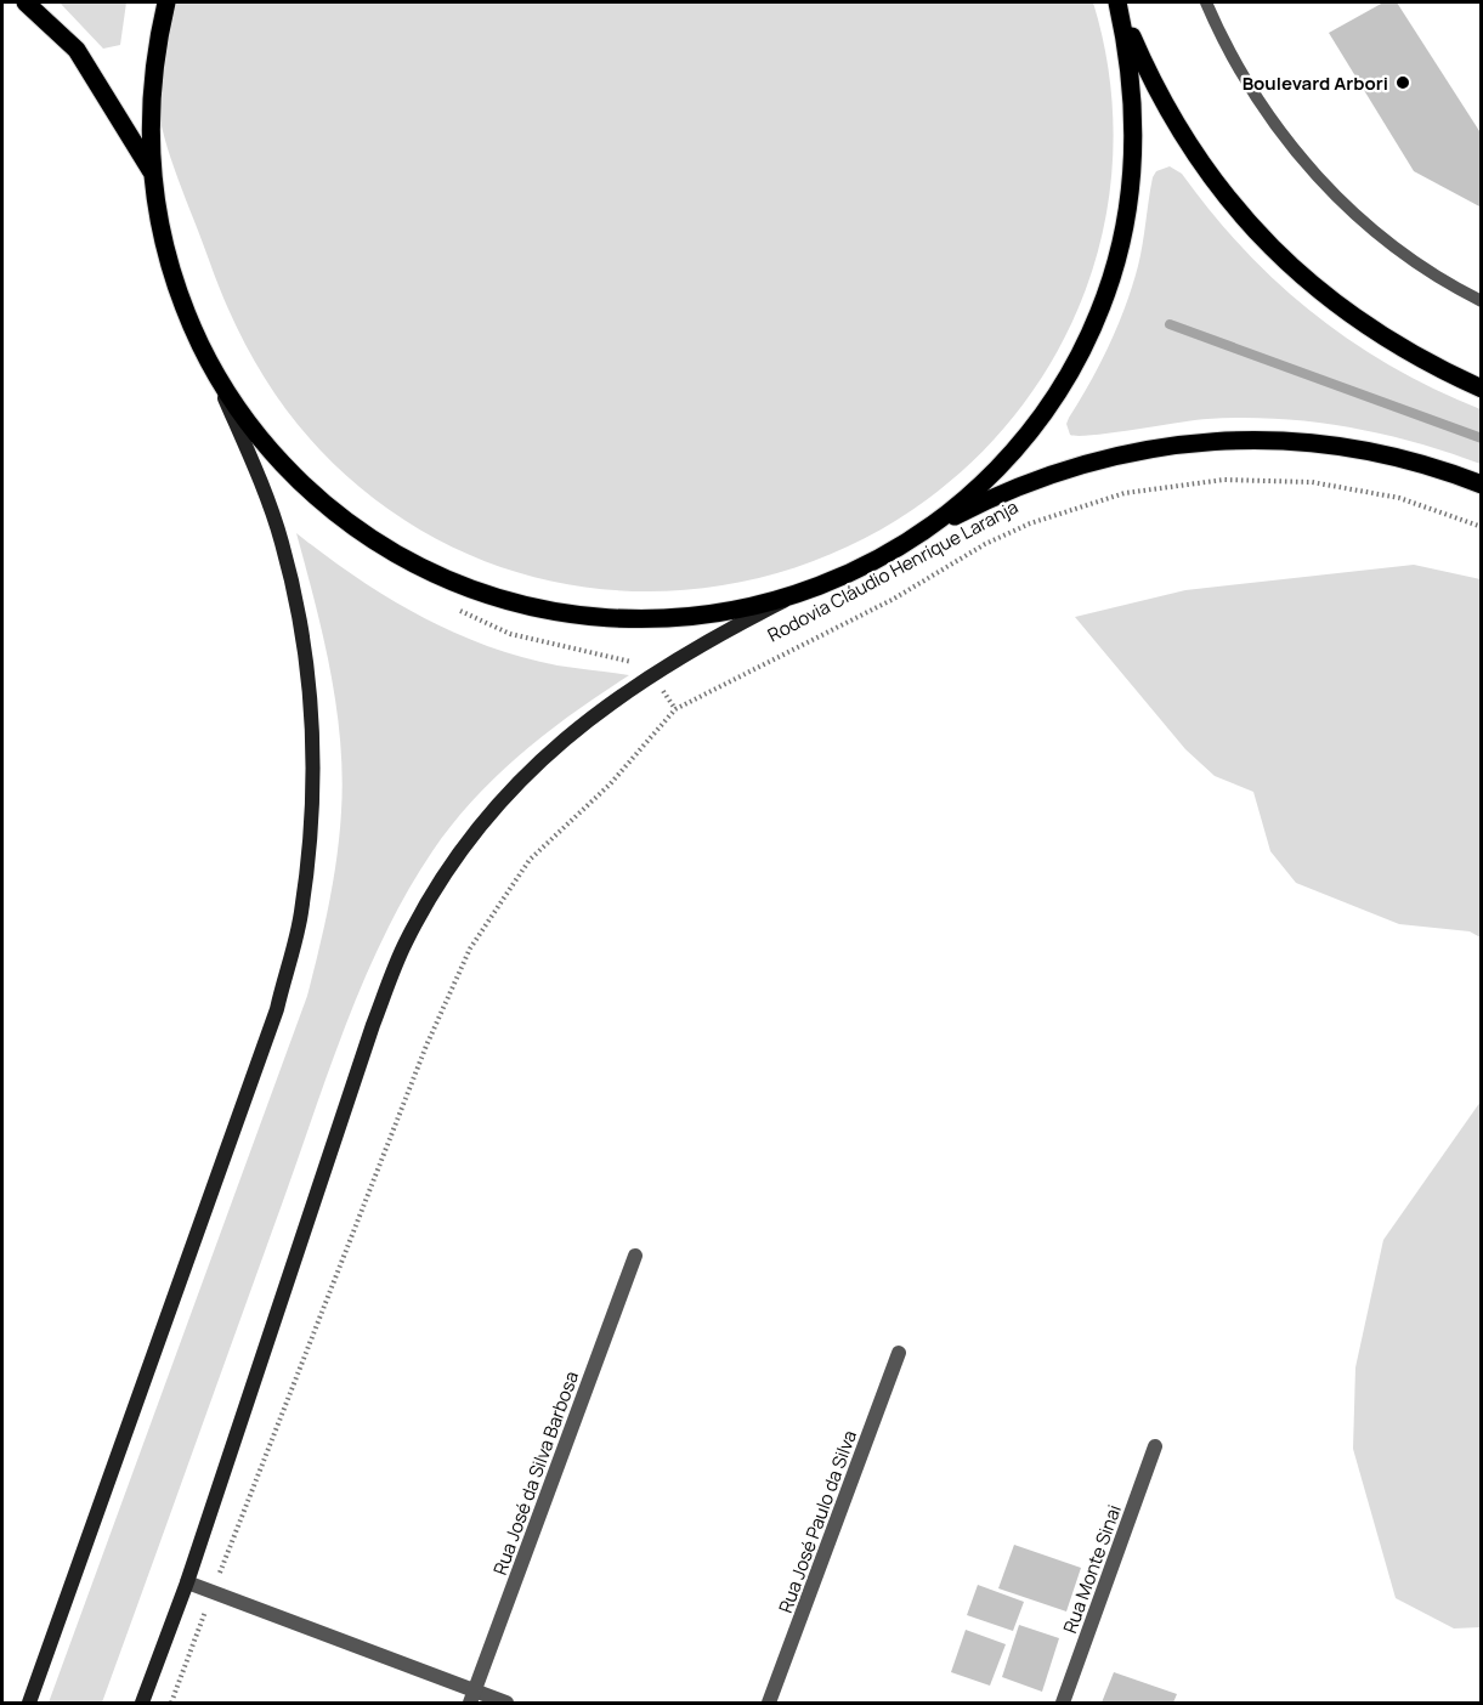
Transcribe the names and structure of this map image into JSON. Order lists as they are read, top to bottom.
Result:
{
  "streets": {
    "main road": ["Rodovia Cláudio Henrique Laranja"],
    "street": ["Rua José da Silva Barbosa", "Rua José Paulo da Silva", "Rua Monte Sinai"]
  },
  "places": ["Boulevard Arbori"]
}
